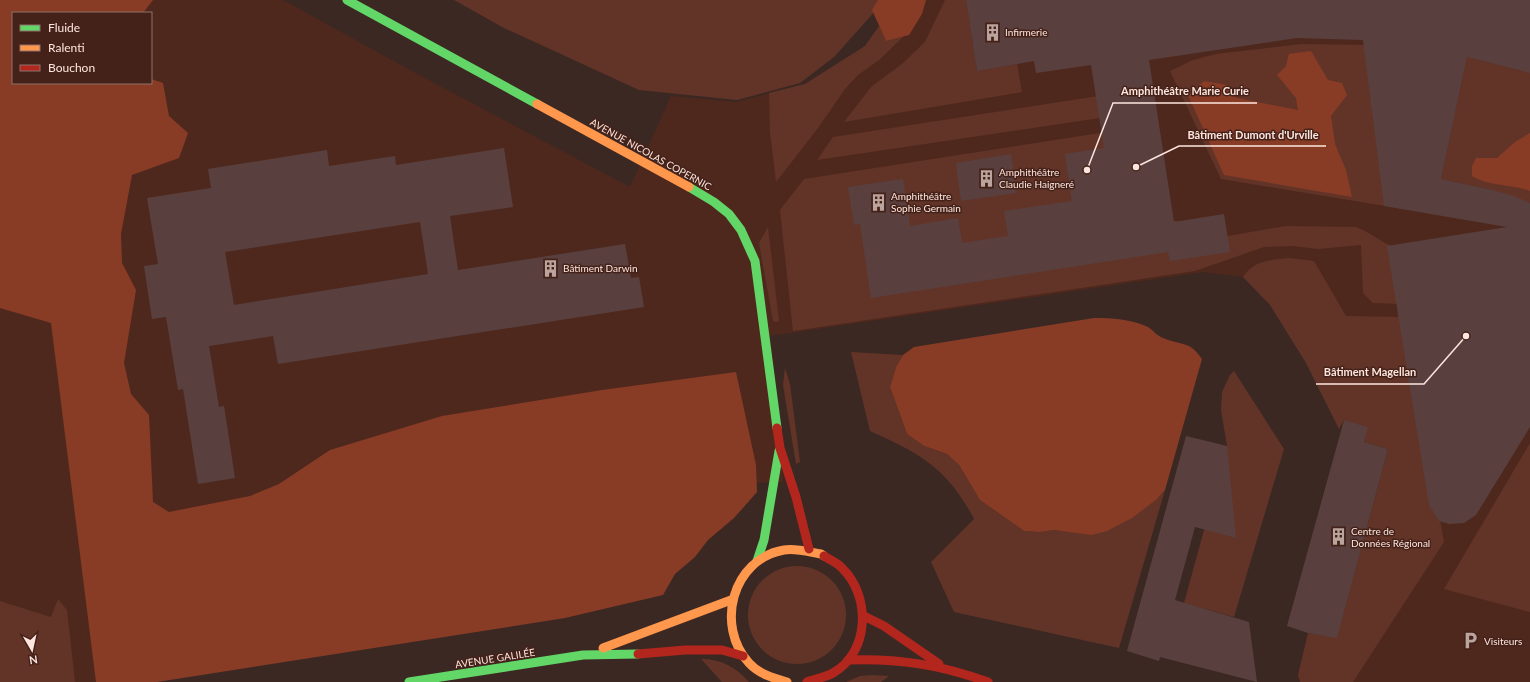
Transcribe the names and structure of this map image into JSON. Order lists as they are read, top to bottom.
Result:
{
  "streets": {
    "street": ["AVENUE NICOLAS COPERNIC", "AVENUE GALILÉE"]
  },
  "places": {
    "building": [
      "Infirmerie",
      "Amphithéâtre Claudie Haigneré",
      "Amphithéâtre Sophie Germain",
      "Bâtiment Darwin",
      "Centre de Données Régional"
    ],
    "other": ["Bâtiment Dumont d'Urville", "Amphithéâtre Marie Curie", "Bâtiment Magellan"],
    "parking": ["Visiteurs"]
  },
  "legend": ["Fluide", "Ralenti", "Bouchon"],
  "north": "bottom"
}
